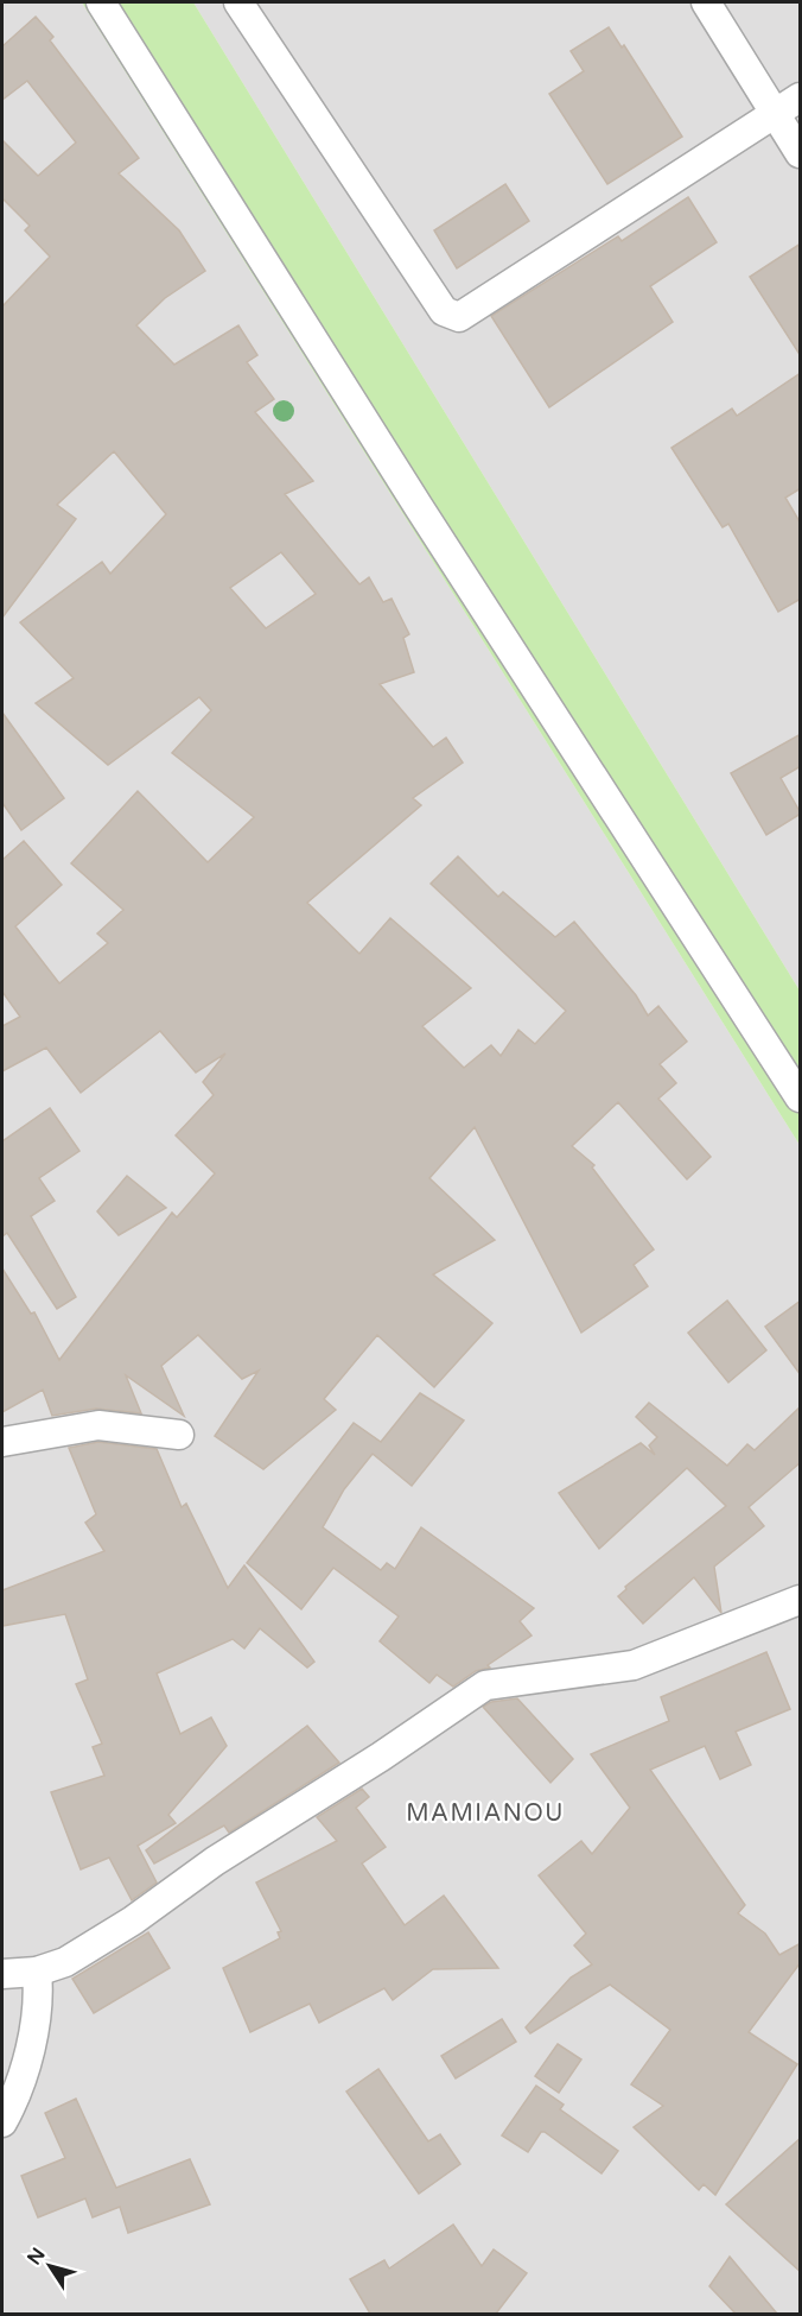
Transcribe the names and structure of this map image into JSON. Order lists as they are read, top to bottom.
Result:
{
  "districts": ["MAMIANOU"],
  "north": "top left"
}
